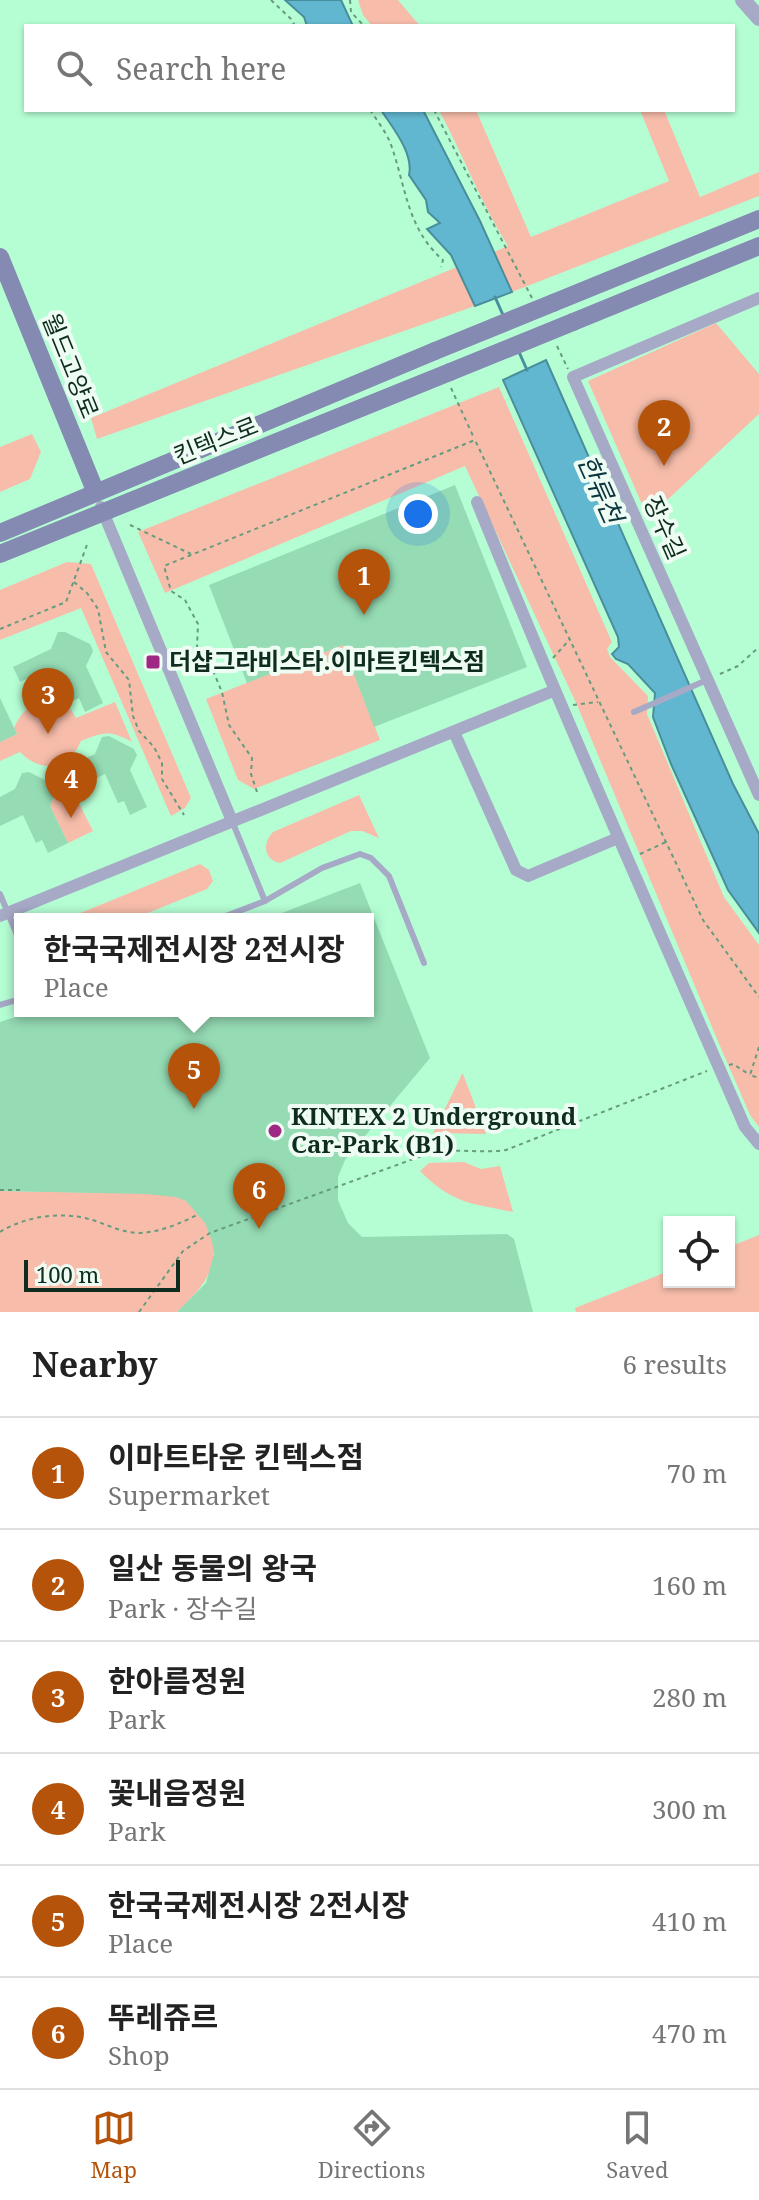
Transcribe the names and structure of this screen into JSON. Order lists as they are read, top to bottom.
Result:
{
  "streets": {
    "main road": ["월드고양로", "킨텍스로"],
    "street": ["장수길"]
  },
  "crossings": [
    ["월드고양로", "킨텍스로"]
  ],
  "water": ["한류천"],
  "places": {
    "transit": ["더샵그라비스타.이마트킨텍스점"],
    "other": ["KINTEX 2 Underground Car-Park (B1)"]
  },
  "scale_bar": "100 m",
  "page": {
    "search": "Search here",
    "pins": [
      "2",
      "1",
      "3",
      "4",
      "5",
      "6"
    ],
    "popup": ["한국국제전시장 2전시장", "Place"],
    "scale": "100 m",
    "heading": ["Nearby", "6 results"],
    "list": [
      {
        "mark": "1",
        "name": "이마트타운 킨텍스점",
        "note": "Supermarket",
        "value": "70 m"
      },
      {
        "mark": "2",
        "name": "일산 동물의 왕국",
        "note": "Park · 장수길",
        "value": "160 m"
      },
      {
        "mark": "3",
        "name": "한아름정원",
        "note": "Park",
        "value": "280 m"
      },
      {
        "mark": "4",
        "name": "꽃내음정원",
        "note": "Park",
        "value": "300 m"
      },
      {
        "mark": "5",
        "name": "한국국제전시장 2전시장",
        "note": "Place",
        "value": "410 m"
      },
      {
        "mark": "6",
        "name": "뚜레쥬르",
        "note": "Shop",
        "value": "470 m"
      }
    ],
    "nav": ["Map", "Directions", "Saved"]
  }
}
